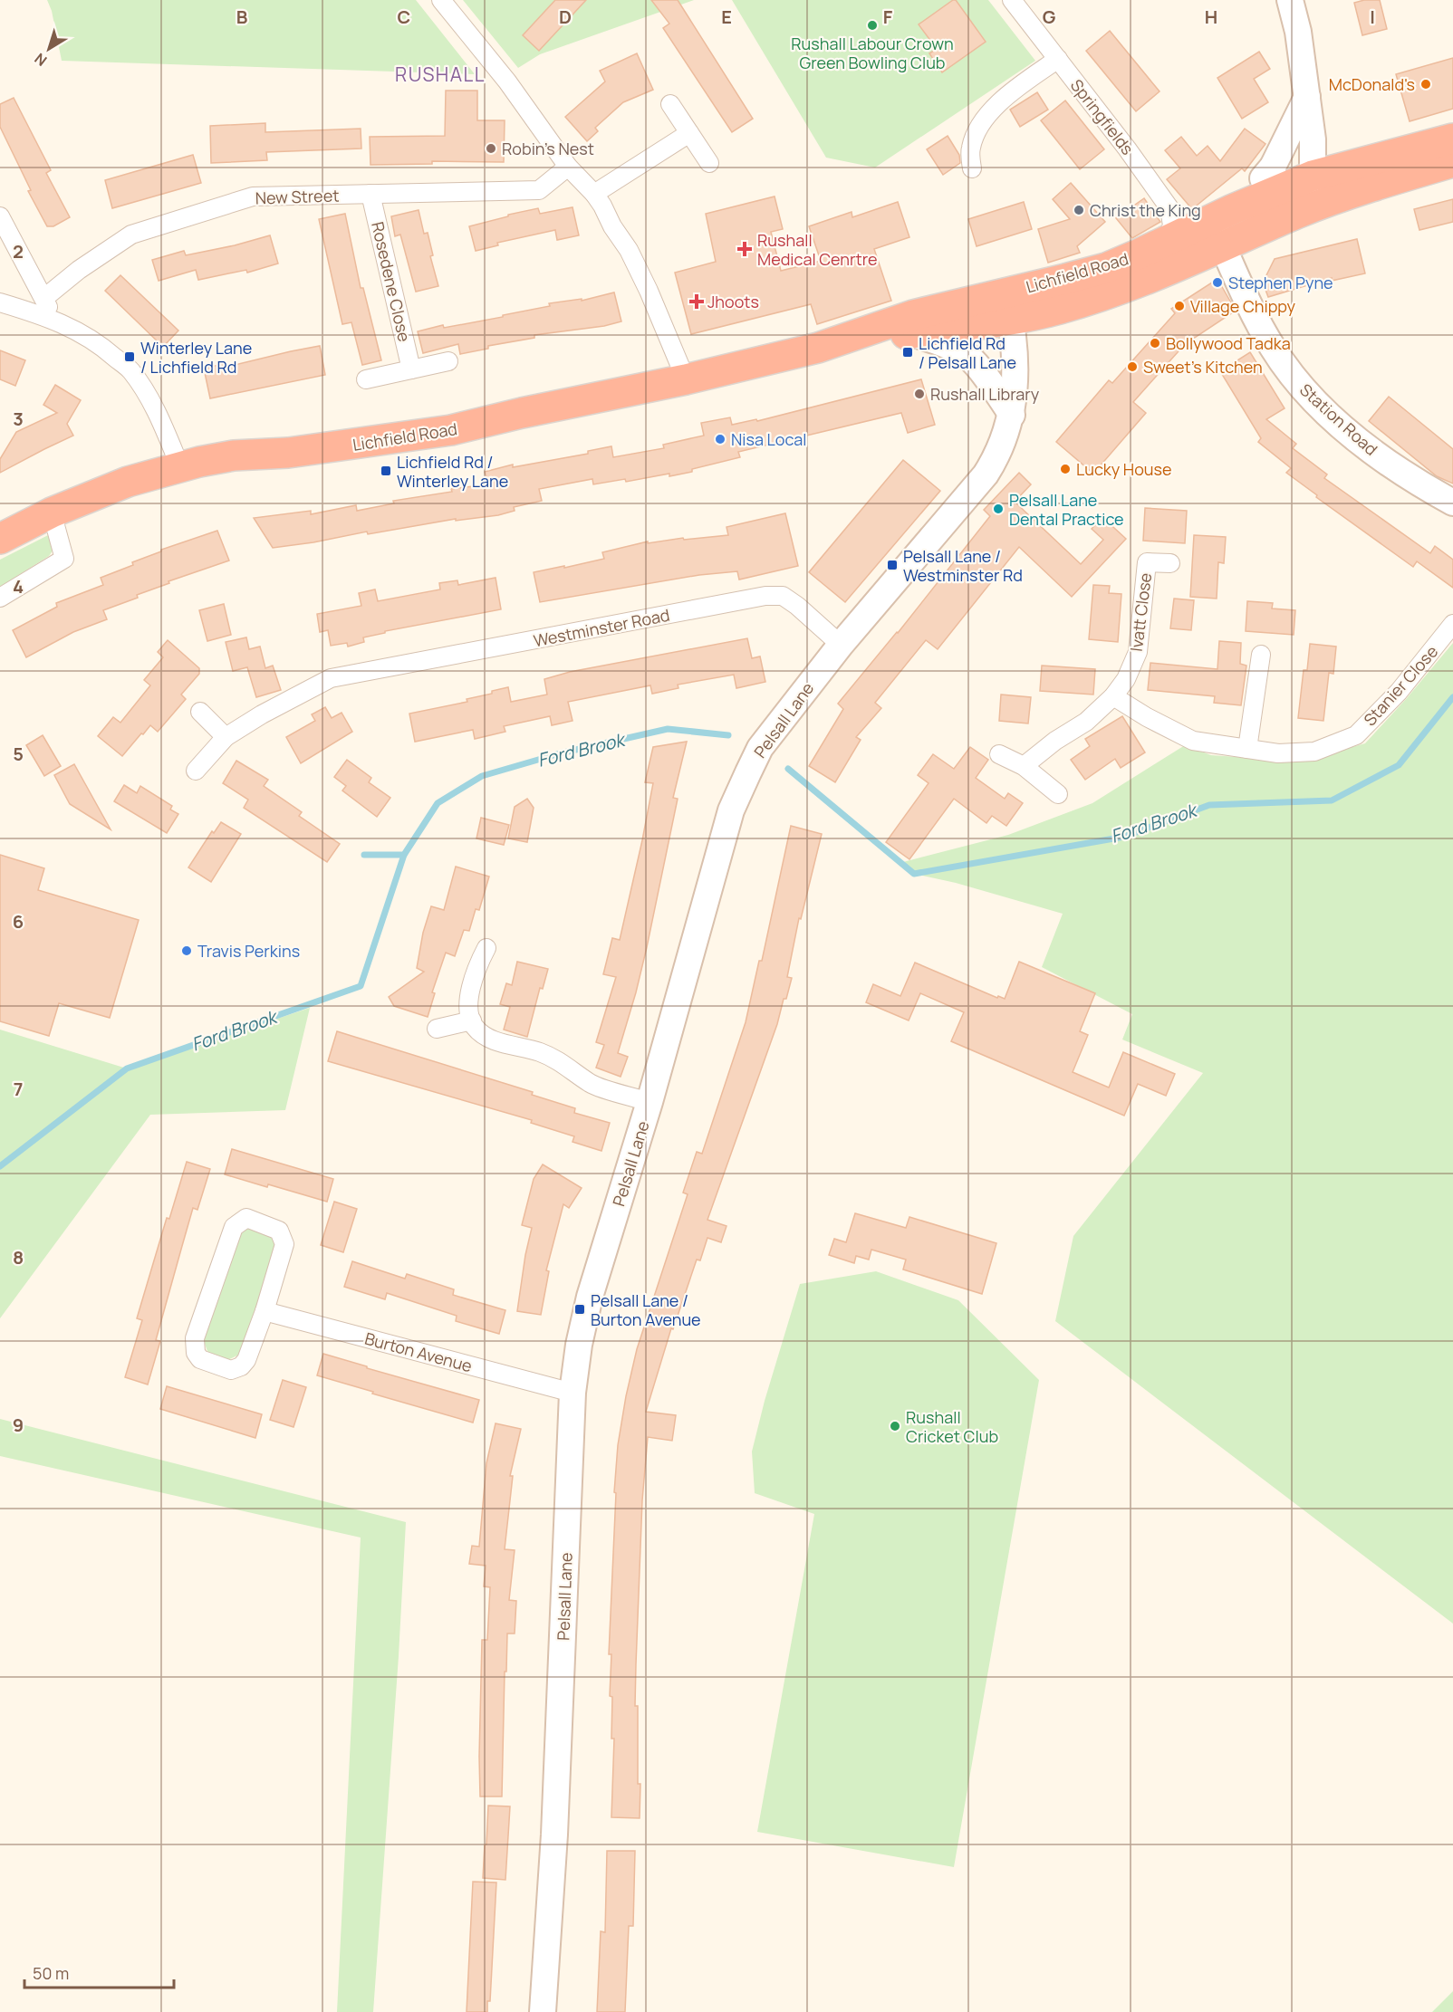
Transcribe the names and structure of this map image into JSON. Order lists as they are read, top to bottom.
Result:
{
  "streets": {
    "highway": ["Lichfield Road"],
    "main road": ["Station Road", "Pelsall Lane"],
    "street": [
      "Springfields",
      "New Street",
      "Rosedene Close",
      "Ivatt Close",
      "Westminster Road",
      "Stanier Close",
      "Burton Avenue"
    ]
  },
  "crossings": [
    ["Springfields", "Lichfield Road"],
    ["New Street", "Rosedene Close"],
    ["Lichfield Road", "Station Road"],
    ["Lichfield Road", "Pelsall Lane"],
    ["Ivatt Close", "Stanier Close"],
    ["Westminster Road", "Pelsall Lane"],
    ["Pelsall Lane", "Burton Avenue"]
  ],
  "districts": ["RUSHALL"],
  "water": ["Ford Brook"],
  "places": {
    "other": [
      "Rushall Labour Crown Green Bowling Club",
      "McDonald's",
      "Robin's Nest",
      "Christ the King",
      "Stephen Pyne",
      "Village Chippy",
      "Bollywood Tadka",
      "Sweet's Kitchen",
      "Rushall Library",
      "Nisa Local",
      "Lucky House",
      "Pelsall Lane Dental Practice",
      "Travis Perkins",
      "Rushall Cricket Club"
    ],
    "health": ["Rushall Medical Cenrtre", "Jhoots"],
    "transit": [
      "Lichfield Rd / Pelsall Lane",
      "Winterley Lane / Lichfield Rd",
      "Lichfield Rd / Winterley Lane",
      "Pelsall Lane / Westminster Rd",
      "Pelsall Lane / Burton Avenue"
    ]
  },
  "scale_bar": "50 m",
  "north": "bottom left",
  "grid": {
    "columns": [
      "B",
      "C",
      "D",
      "E",
      "F",
      "G",
      "H",
      "I"
    ],
    "rows": [
      "2",
      "3",
      "4",
      "5",
      "6",
      "7",
      "8",
      "9"
    ]
  }
}
